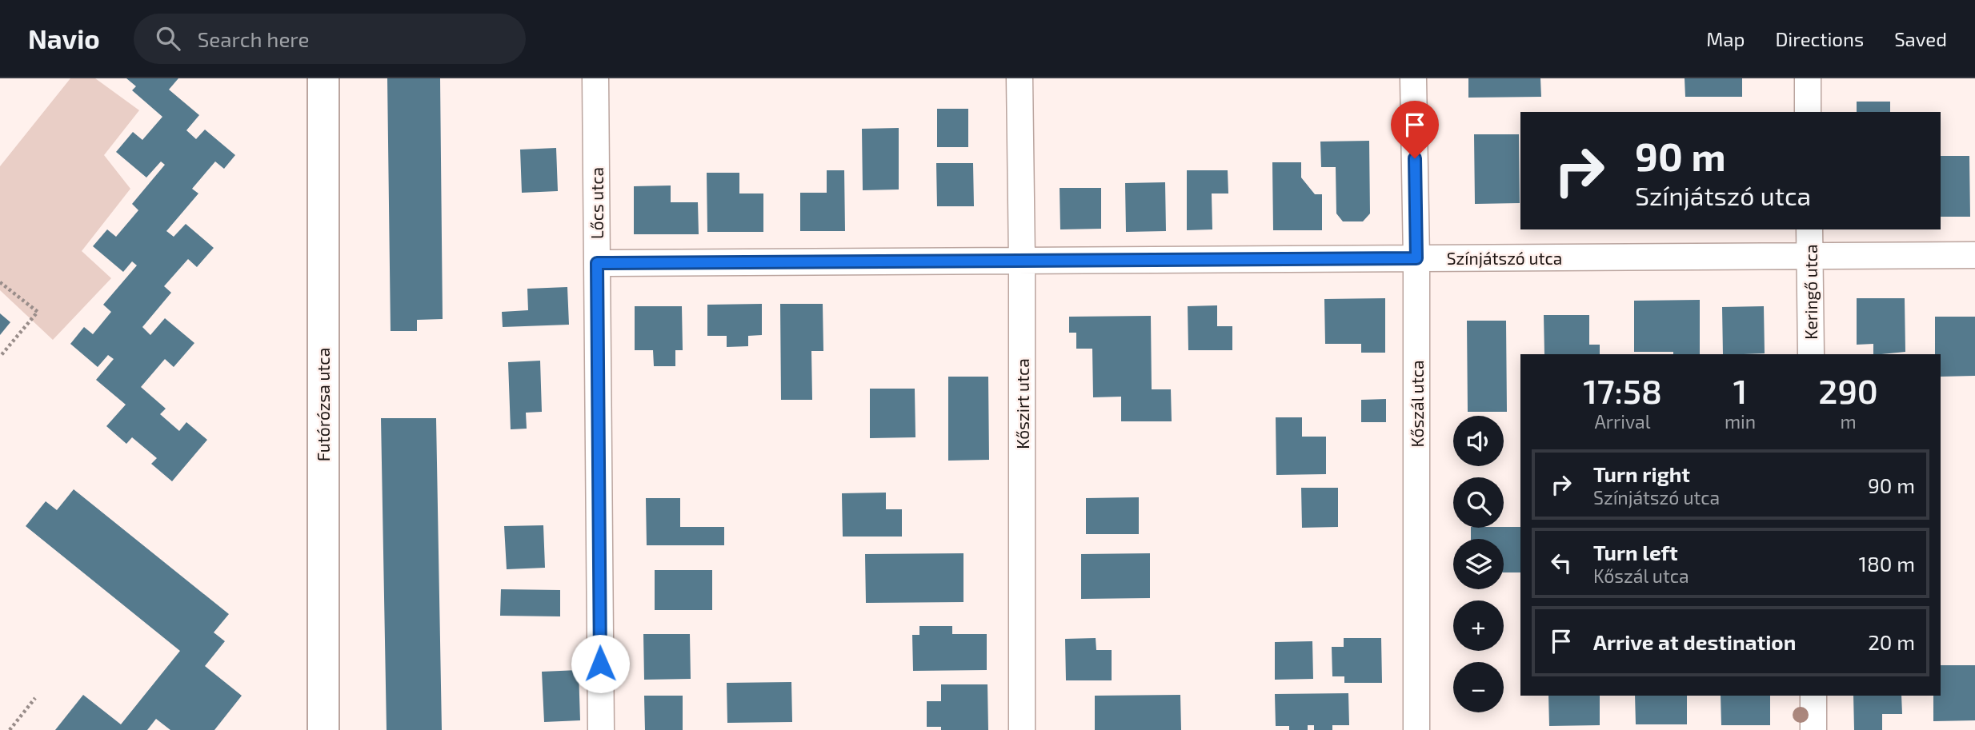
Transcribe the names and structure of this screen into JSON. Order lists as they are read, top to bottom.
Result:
{
  "streets": {
    "street": [
      "Lőcs utca",
      "Színjátszó utca",
      "Keringő utca",
      "Kőszirt utca",
      "Kőszál utca",
      "Futórózsa utca"
    ]
  },
  "crossings": [
    ["Lőcs utca", "Színjátszó utca"],
    ["Színjátszó utca", "Keringő utca"],
    ["Színjátszó utca", "Kőszirt utca"],
    ["Színjátszó utca", "Kőszál utca"]
  ],
  "page": {
    "header": "Navio",
    "search": "Search here",
    "nav": ["Map", "Directions", "Saved"],
    "turn": ["90 m", "Színjátszó utca"],
    "eta": [
      "17:58",
      "Arrival",
      "1",
      "min",
      "290",
      "m"
    ],
    "map_buttons": ["+", "−"],
    "list": [
      {
        "name": "Turn right",
        "note": "Színjátszó utca",
        "value": "90 m"
      },
      {
        "name": "Turn left",
        "note": "Kőszál utca",
        "value": "180 m"
      },
      {
        "name": "Arrive at destination",
        "value": "20 m"
      }
    ]
  }
}
